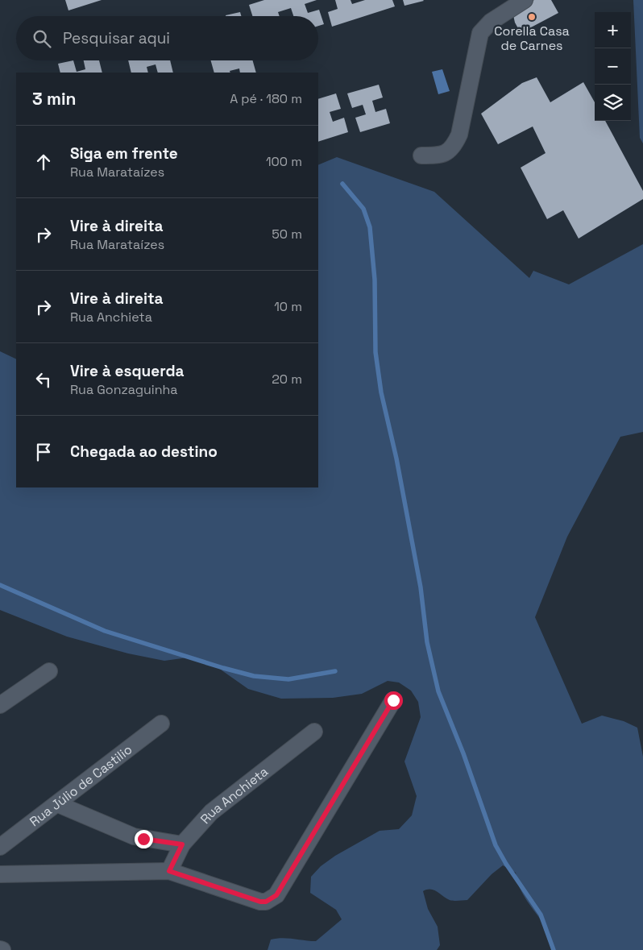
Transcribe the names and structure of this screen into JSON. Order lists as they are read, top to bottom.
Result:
{
  "streets": {
    "street": ["Rua Júlio de Castilio", "Rua Anchieta"]
  },
  "places": ["Corella Casa de Carnes"],
  "page": {
    "map_buttons": ["+", "−"],
    "search": "Pesquisar aqui",
    "heading": ["3 min", "A pé · 180 m"],
    "list": [
      ["Siga em frente", "Rua Marataízes", "100 m"],
      ["Vire à direita", "Rua Marataízes", "50 m"],
      ["Vire à direita", "Rua Anchieta", "10 m"],
      ["Vire à esquerda", "Rua Gonzaguinha", "20 m"],
      "Chegada ao destino"
    ]
  }
}
